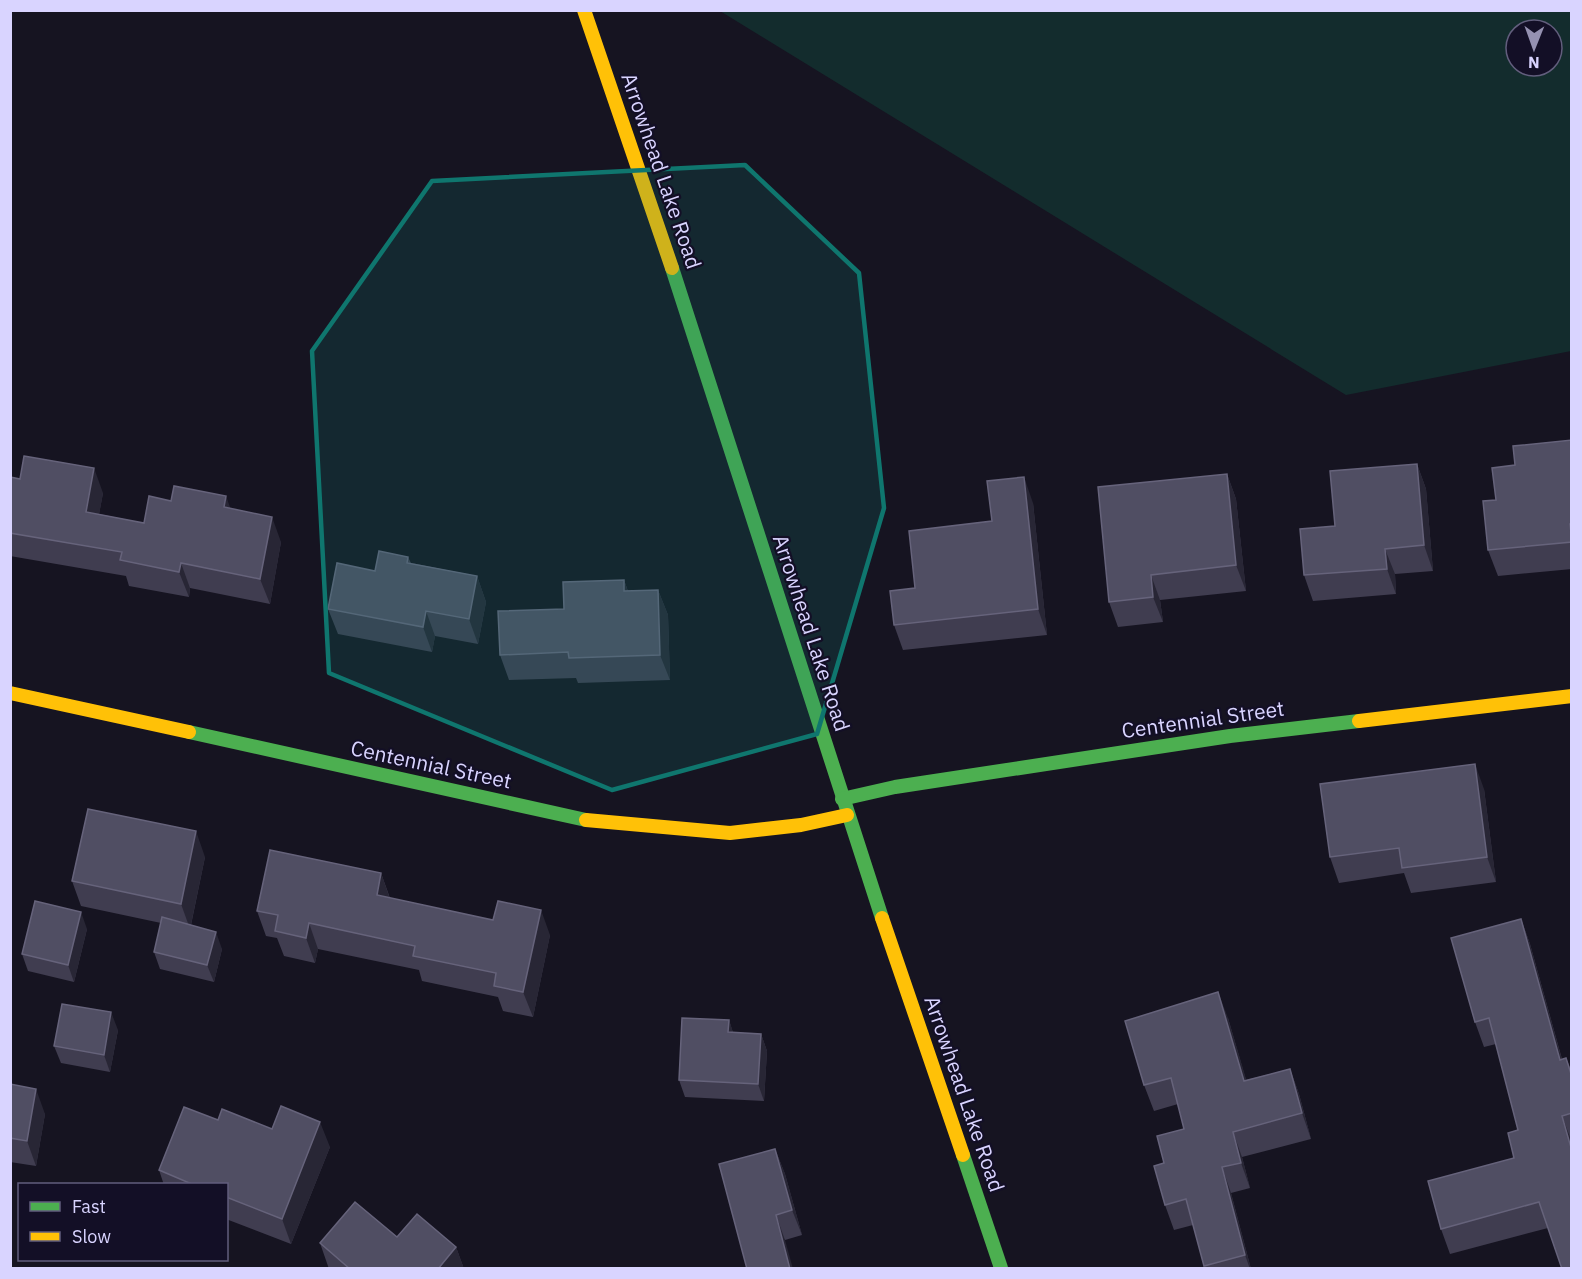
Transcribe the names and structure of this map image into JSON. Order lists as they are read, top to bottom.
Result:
{
  "streets": {
    "street": ["Arrowhead Lake Road", "Centennial Street"]
  },
  "crossings": [
    ["Arrowhead Lake Road", "Centennial Street"]
  ],
  "legend": ["Fast", "Slow"],
  "north": "bottom"
}
